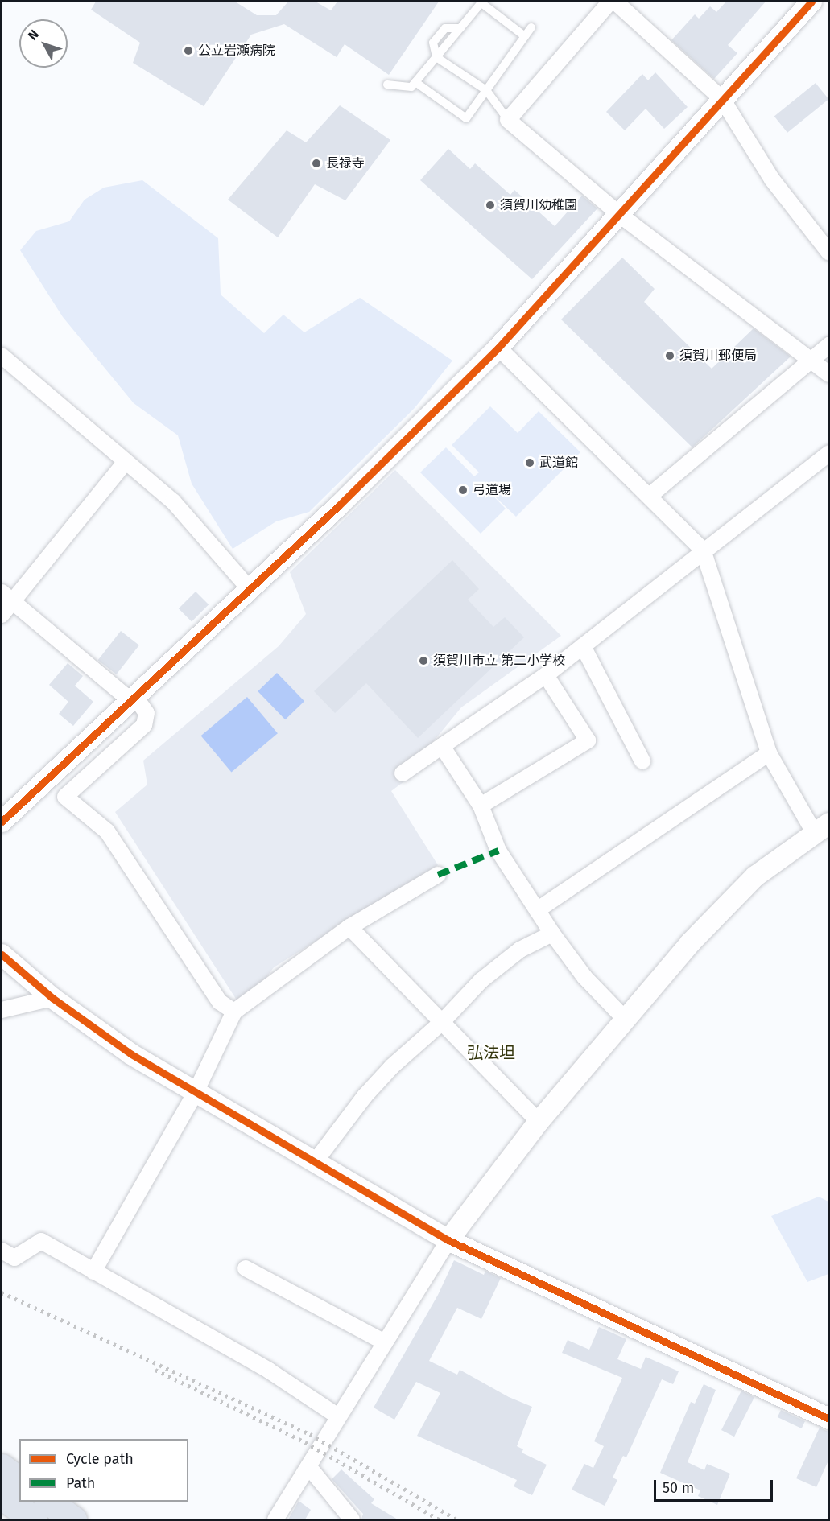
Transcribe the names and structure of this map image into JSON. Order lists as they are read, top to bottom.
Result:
{
  "districts": ["弘法坦"],
  "places": [
    "公立岩瀬病院",
    "長禄寺",
    "須賀川幼稚園",
    "須賀川郵便局",
    "武道館",
    "弓道場",
    "須賀川市立 第二小学校"
  ],
  "legend": ["Cycle path", "Path"],
  "scale_bar": "50 m",
  "north": "top left"
}
